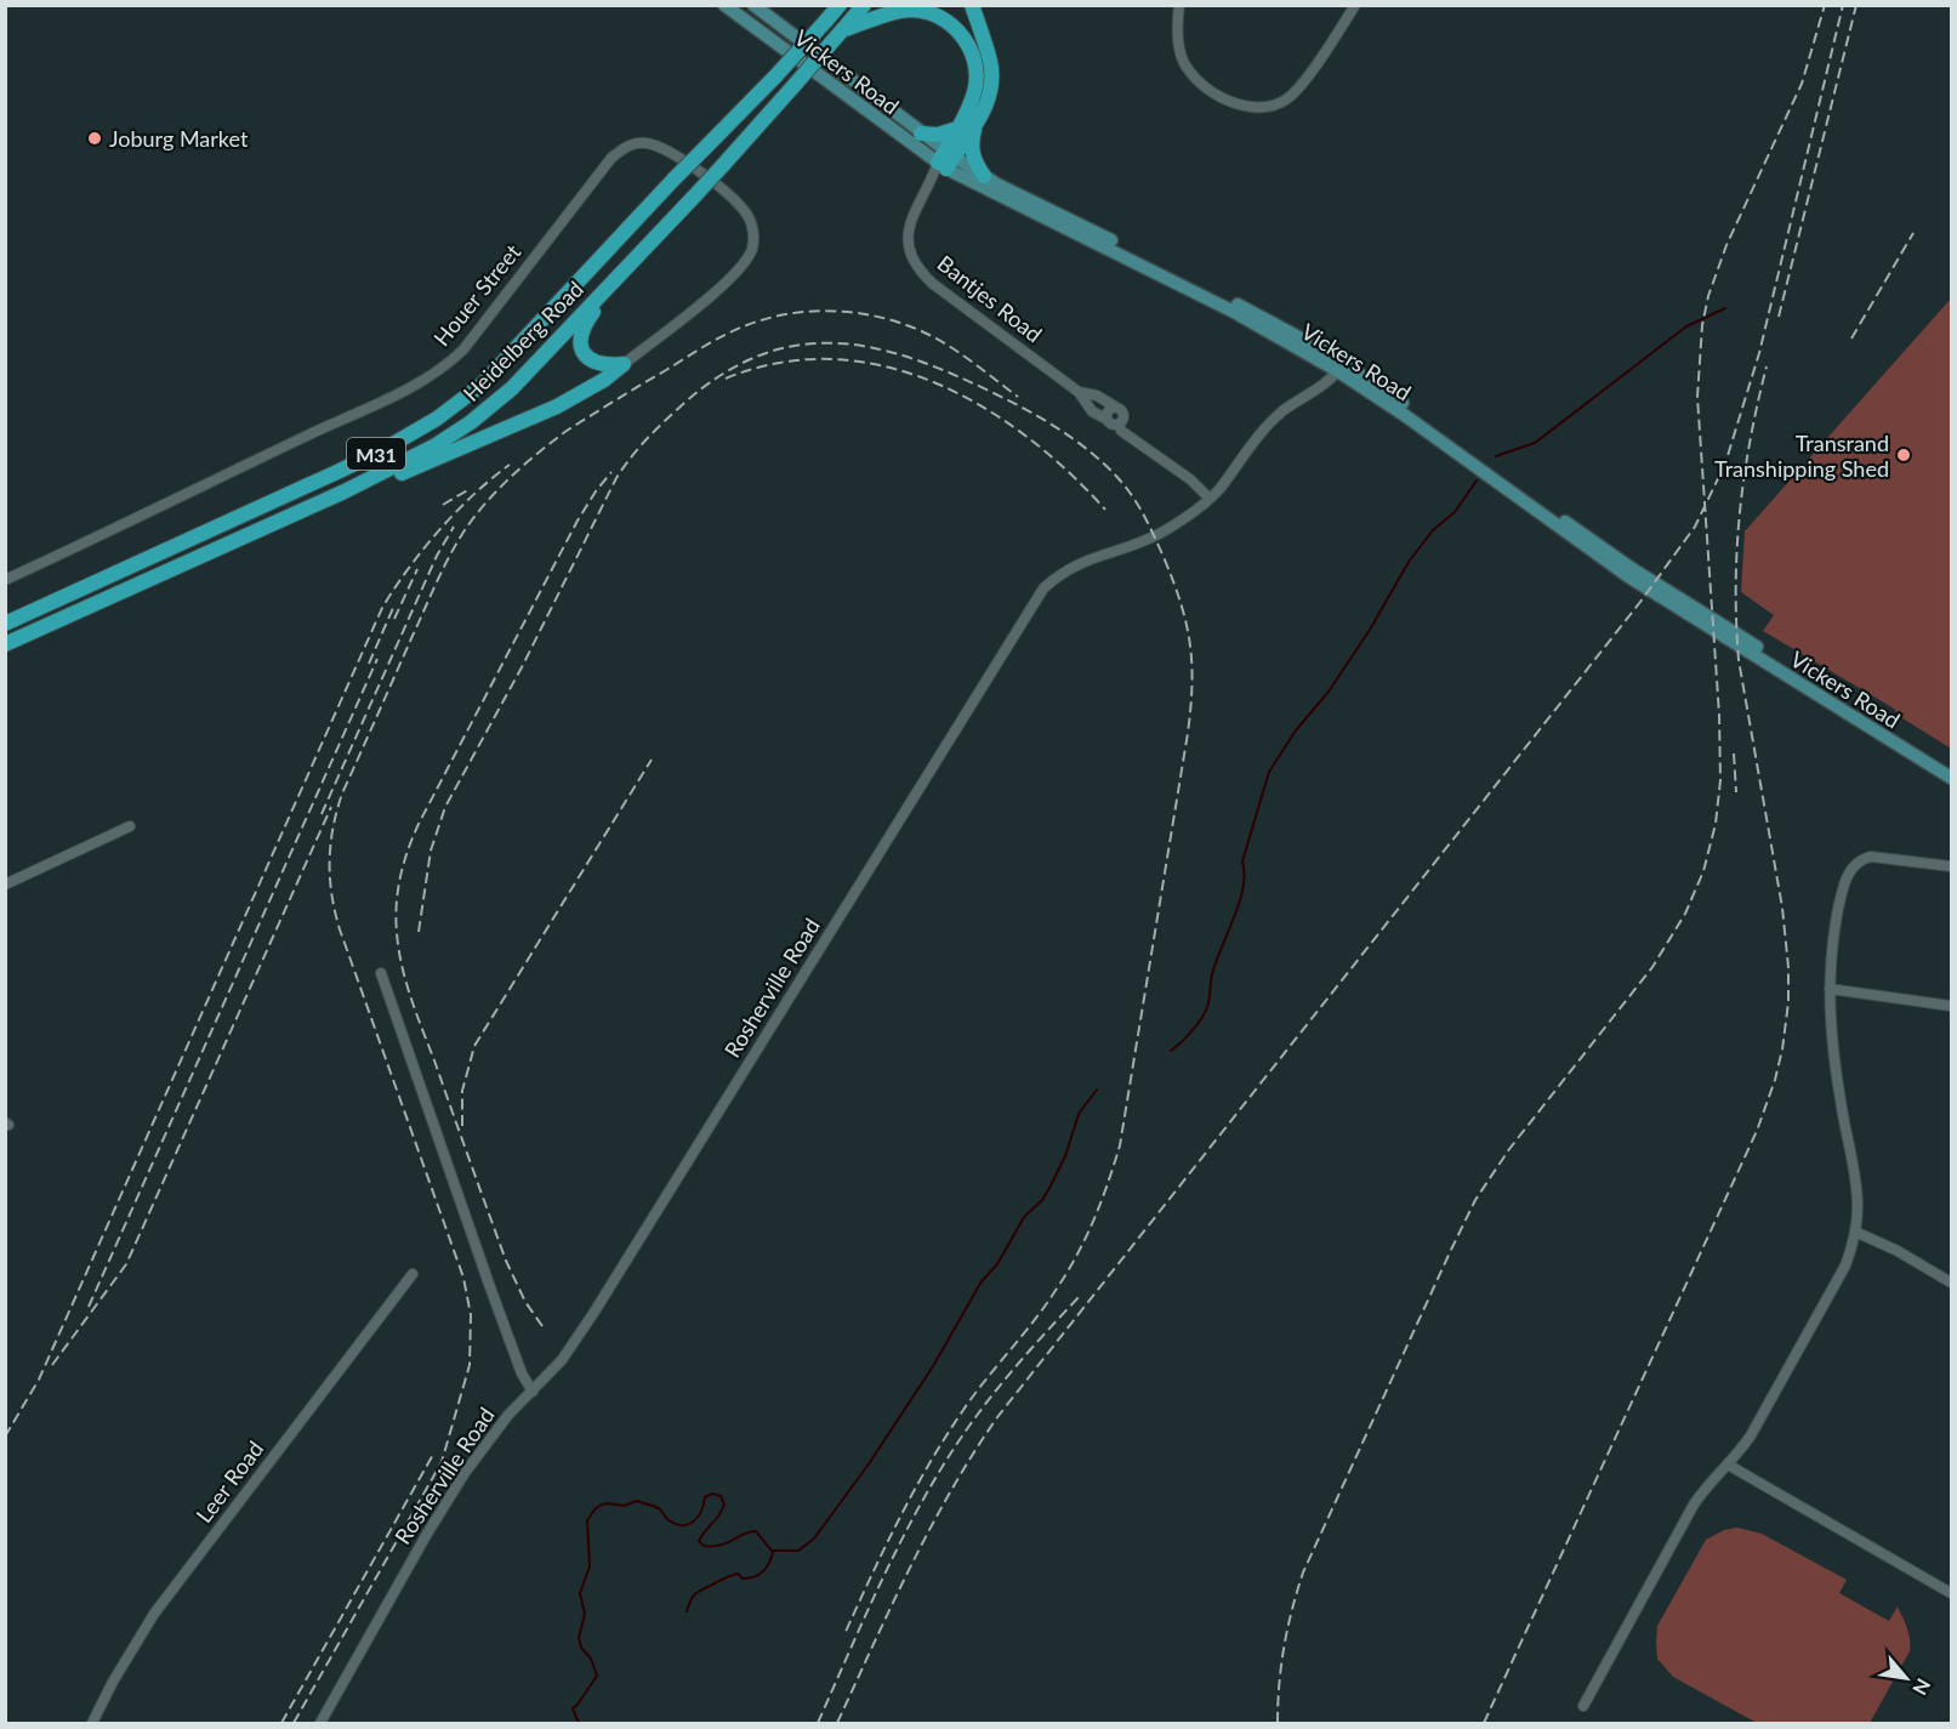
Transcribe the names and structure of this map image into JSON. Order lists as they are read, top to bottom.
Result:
{
  "streets": {
    "main road": ["Vickers Road", "Heidelberg Road", "M31"],
    "street": [
      "Houer Street",
      "Bantjes Road",
      "Rosherville Road",
      "Leer Road"
    ]
  },
  "crossings": [
    ["Vickers Road", "Bantjes Road"],
    ["Vickers Road", "Rosherville Road"]
  ],
  "places": ["Joburg Market", "Transrand Transhipping Shed"],
  "north": "bottom right"
}
